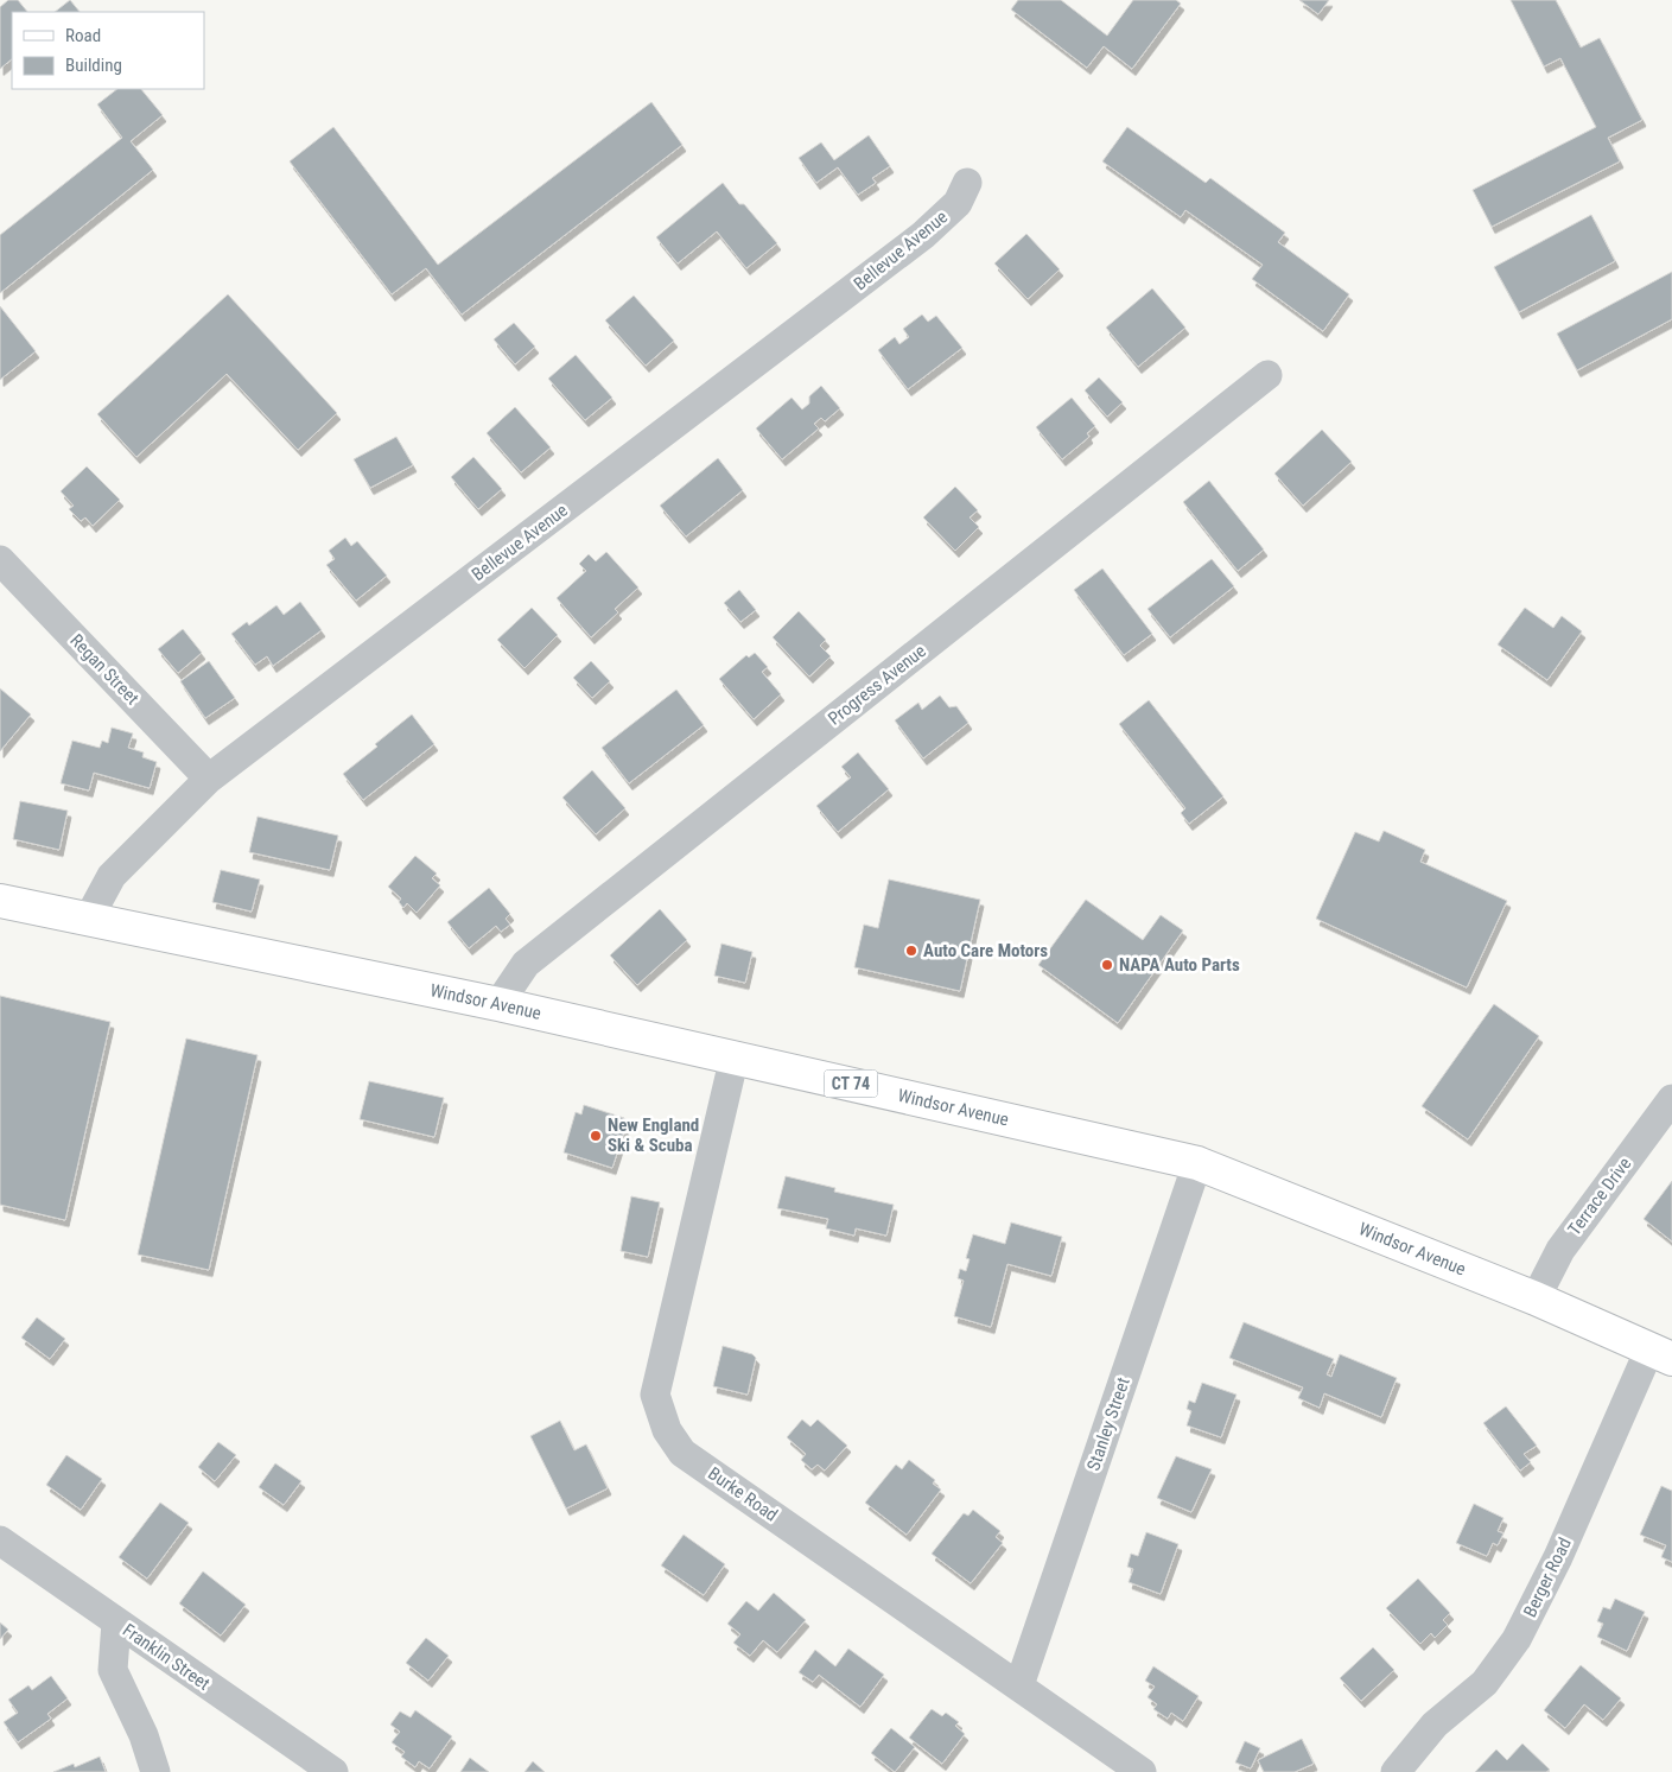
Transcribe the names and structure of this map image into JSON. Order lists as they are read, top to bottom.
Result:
{
  "streets": {
    "main road": ["Windsor Avenue", "CT 74"],
    "street": [
      "Bellevue Avenue",
      "Regan Street",
      "Progress Avenue",
      "Terrace Drive",
      "Stanley Street",
      "Burke Road",
      "Berger Road",
      "Franklin Street"
    ]
  },
  "crossings": [
    ["Bellevue Avenue", "Regan Street"],
    ["Bellevue Avenue", "Windsor Avenue"],
    ["Progress Avenue", "Windsor Avenue"],
    ["Windsor Avenue", "Terrace Drive"],
    ["Windsor Avenue", "Stanley Street"],
    ["Windsor Avenue", "Burke Road"],
    ["Windsor Avenue", "Berger Road"],
    ["Stanley Street", "Burke Road"]
  ],
  "places": ["Auto Care Motors", "NAPA Auto Parts", "New England Ski & Scuba"],
  "legend": ["Road", "Building"]
}
